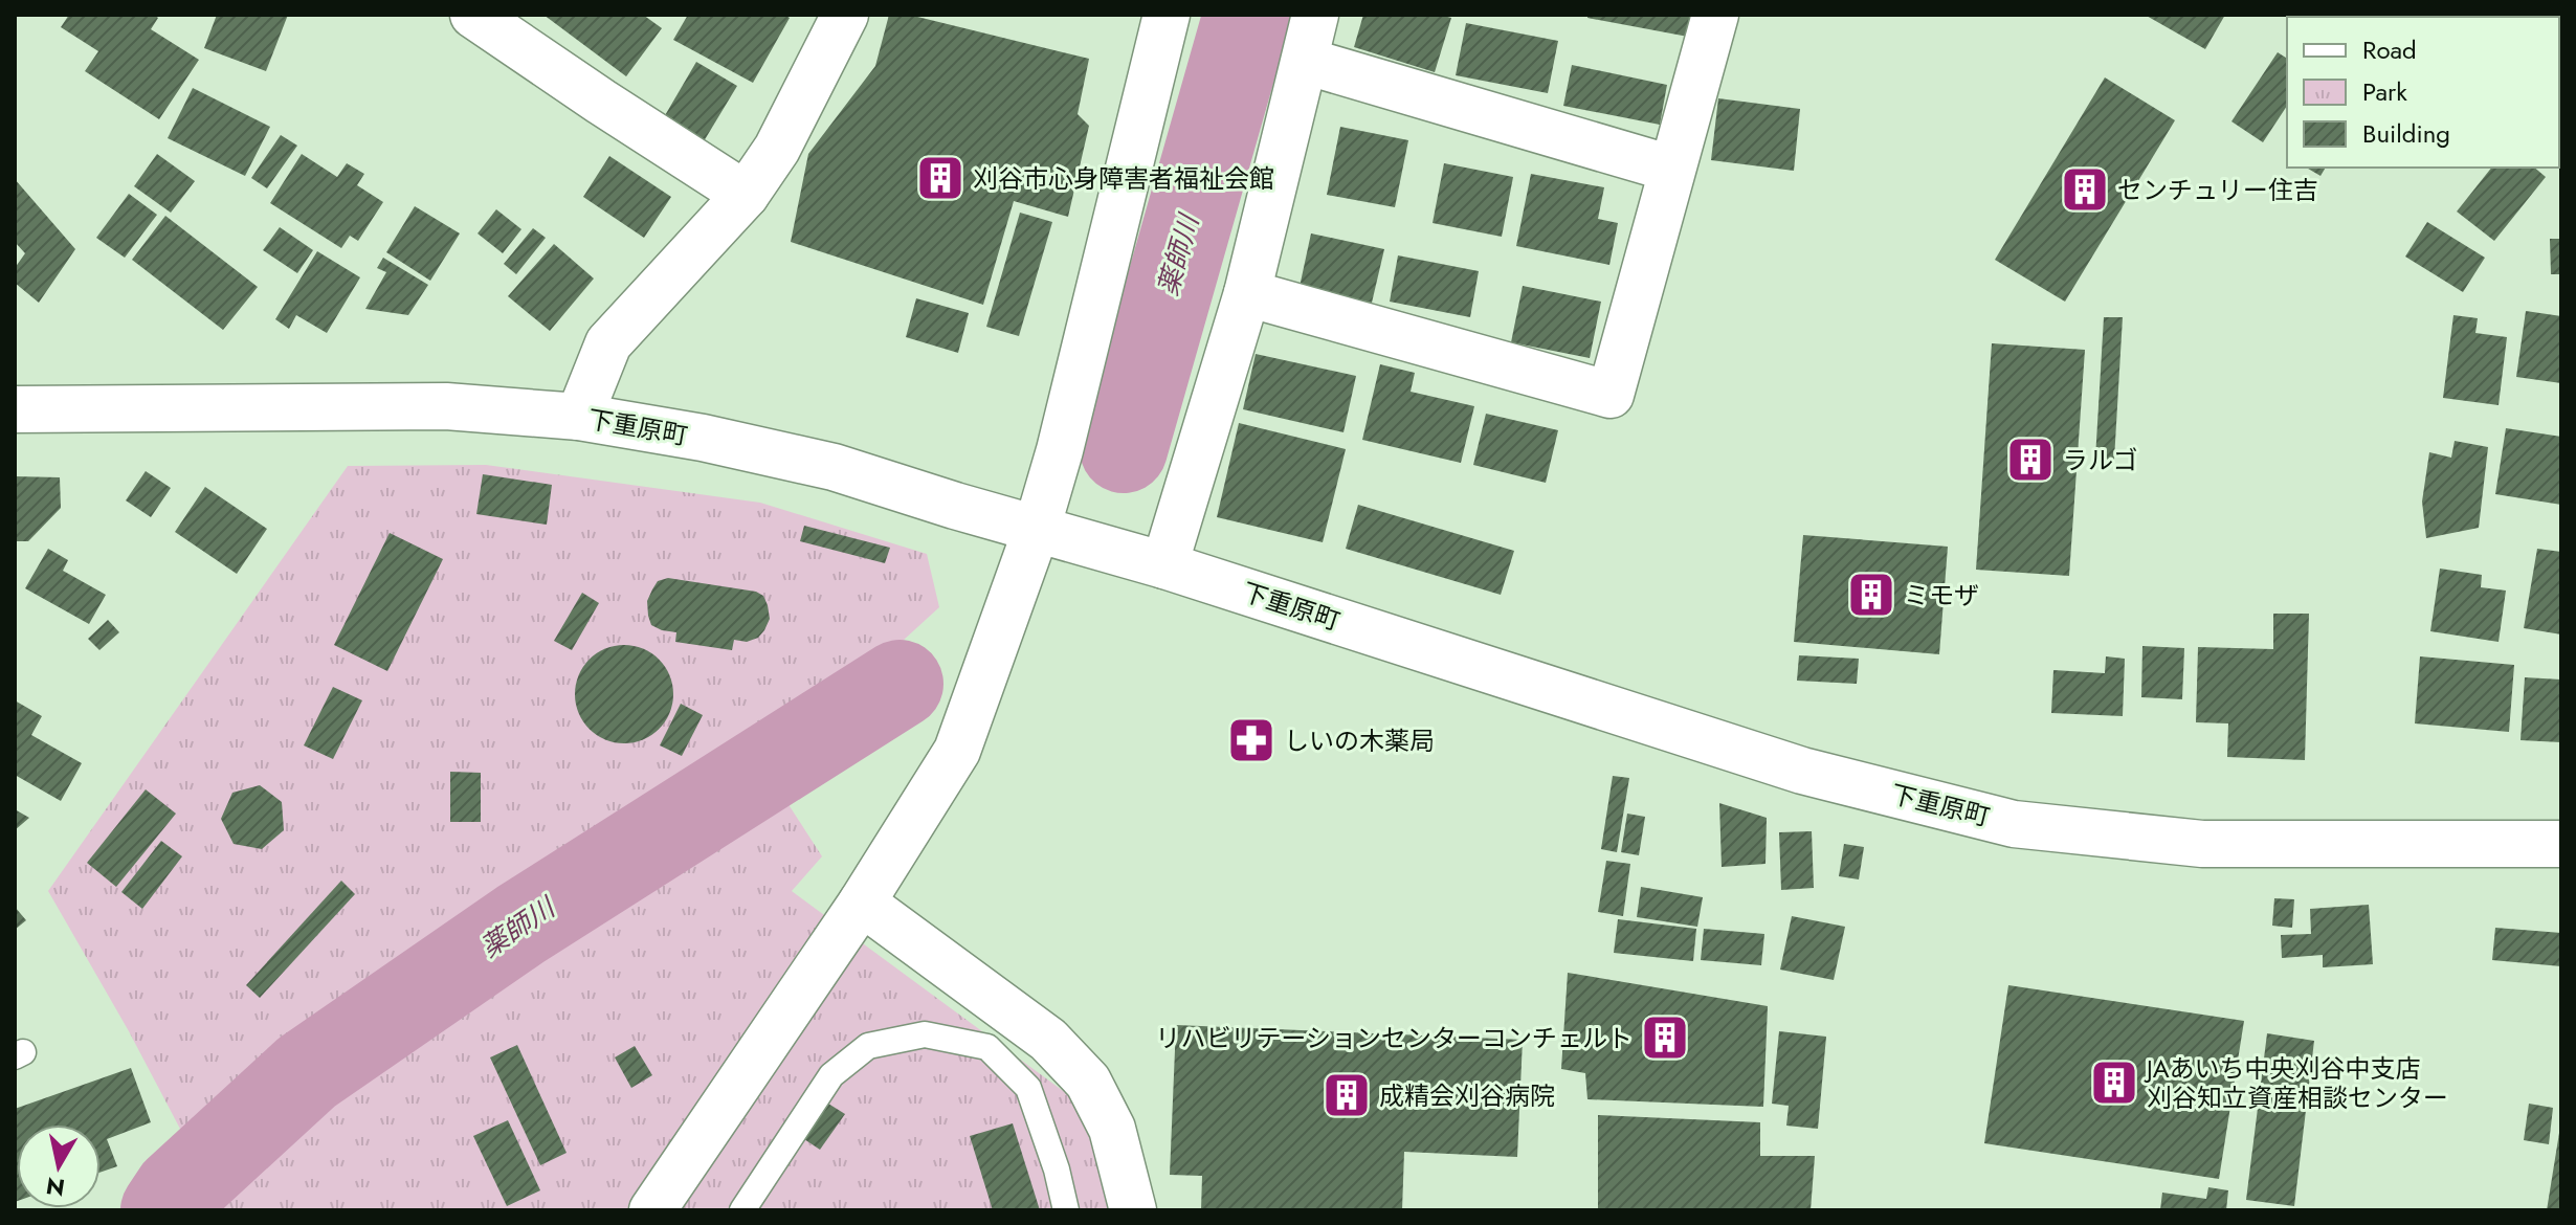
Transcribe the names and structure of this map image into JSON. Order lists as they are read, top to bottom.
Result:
{
  "streets": {
    "street": ["下重原町"]
  },
  "water": ["薬師川"],
  "places": {
    "building": [
      "刈谷市心身障害者福祉会館",
      "センチュリー住吉",
      "ラルゴ",
      "ミモザ",
      "リハビリテーションセンターコンチェルト",
      "JAあいち中央刈谷中支店 刈谷知立資産相談センター",
      "成精会刈谷病院"
    ],
    "pharmacy": ["しいの木薬局"]
  },
  "legend": ["Road", "Park", "Building"],
  "north": "bottom"
}
